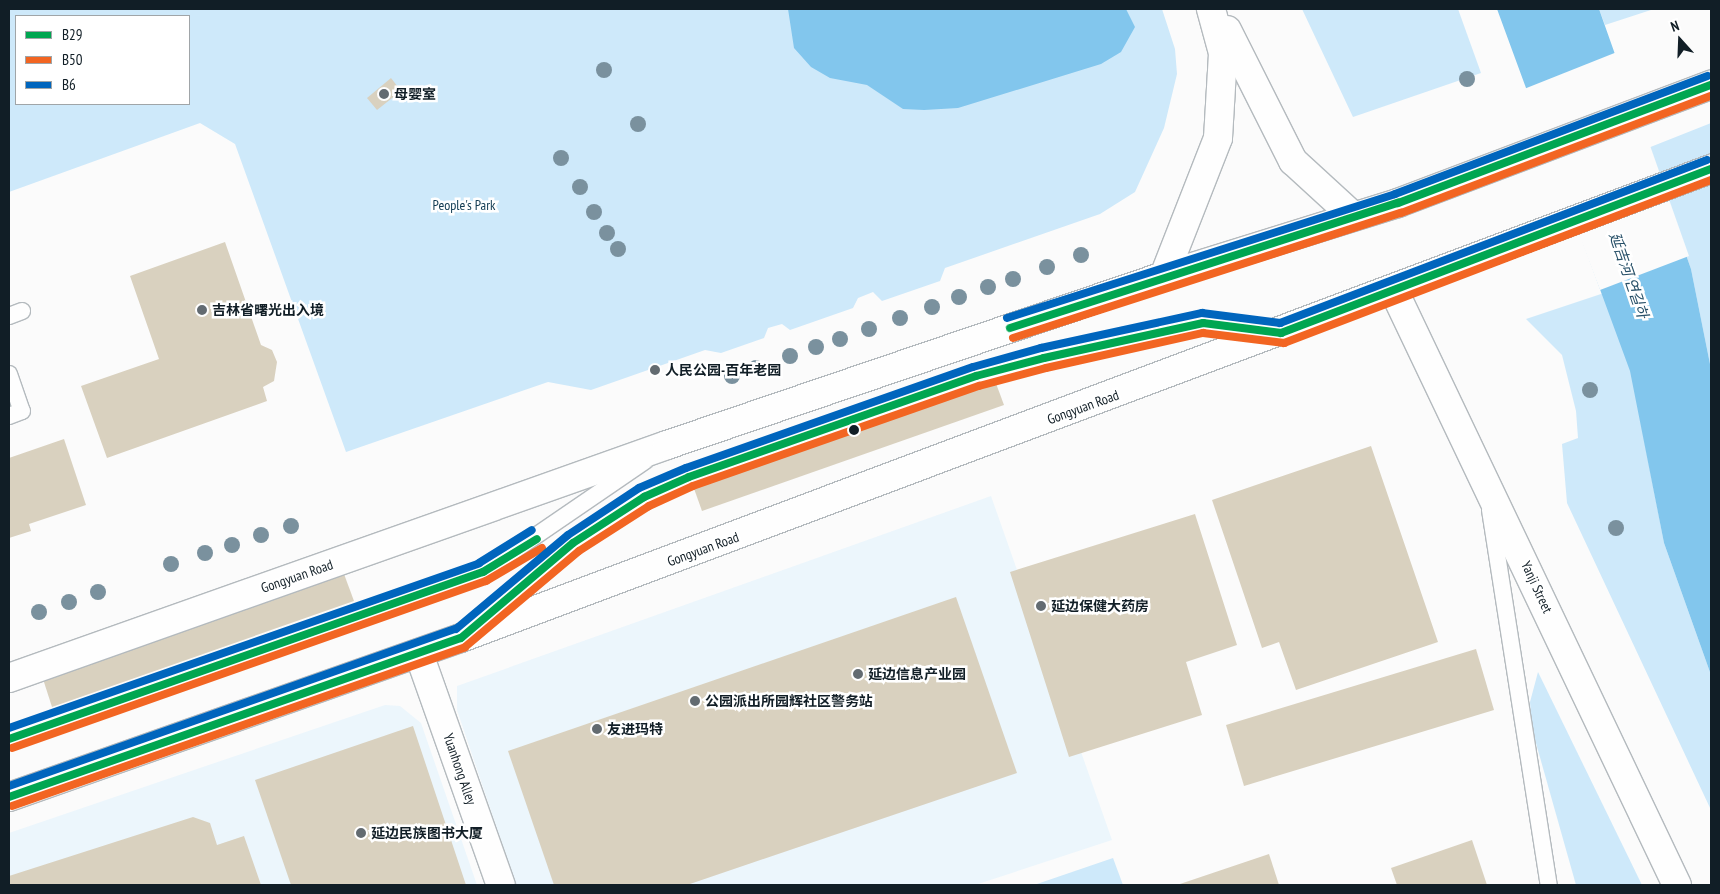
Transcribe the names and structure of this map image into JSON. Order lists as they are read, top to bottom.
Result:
{
  "streets": {
    "main road": ["Gongyuan Road", "Yanji Street", "Yuanhong Alley"]
  },
  "crossings": [
    ["Gongyuan Road", "Yanji Street"],
    ["Gongyuan Road", "Yuanhong Alley"]
  ],
  "water": ["延吉河 연길하"],
  "parks": ["People's Park"],
  "places": [
    "母婴室",
    "吉林省曙光出入境",
    "人民公园-百年老园",
    "延边保健大药房",
    "延边信息产业园",
    "公园派出所园辉社区警务站",
    "友进玛特",
    "延边民族图书大厦"
  ],
  "lines": ["transit line B6", "transit line B29", "transit line B50"],
  "legend": ["B29", "B50", "B6"],
  "north": "top"
}
